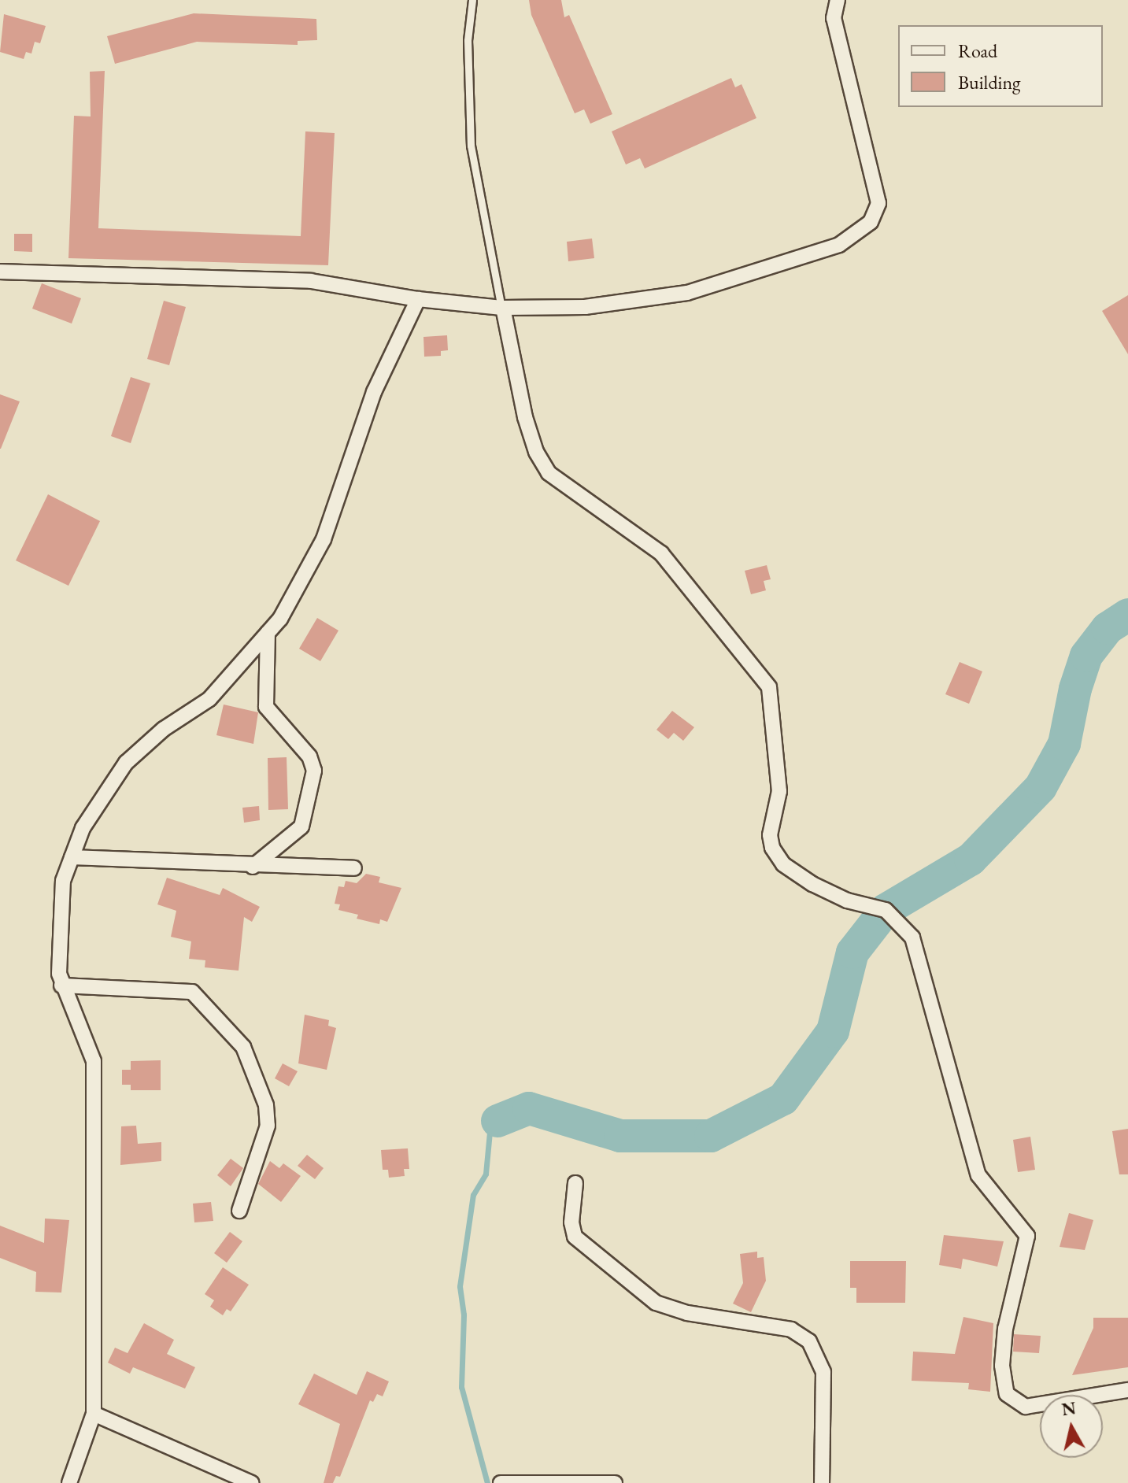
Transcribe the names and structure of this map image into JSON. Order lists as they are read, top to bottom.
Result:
{
  "legend": ["Road", "Building"],
  "north": "top"
}
